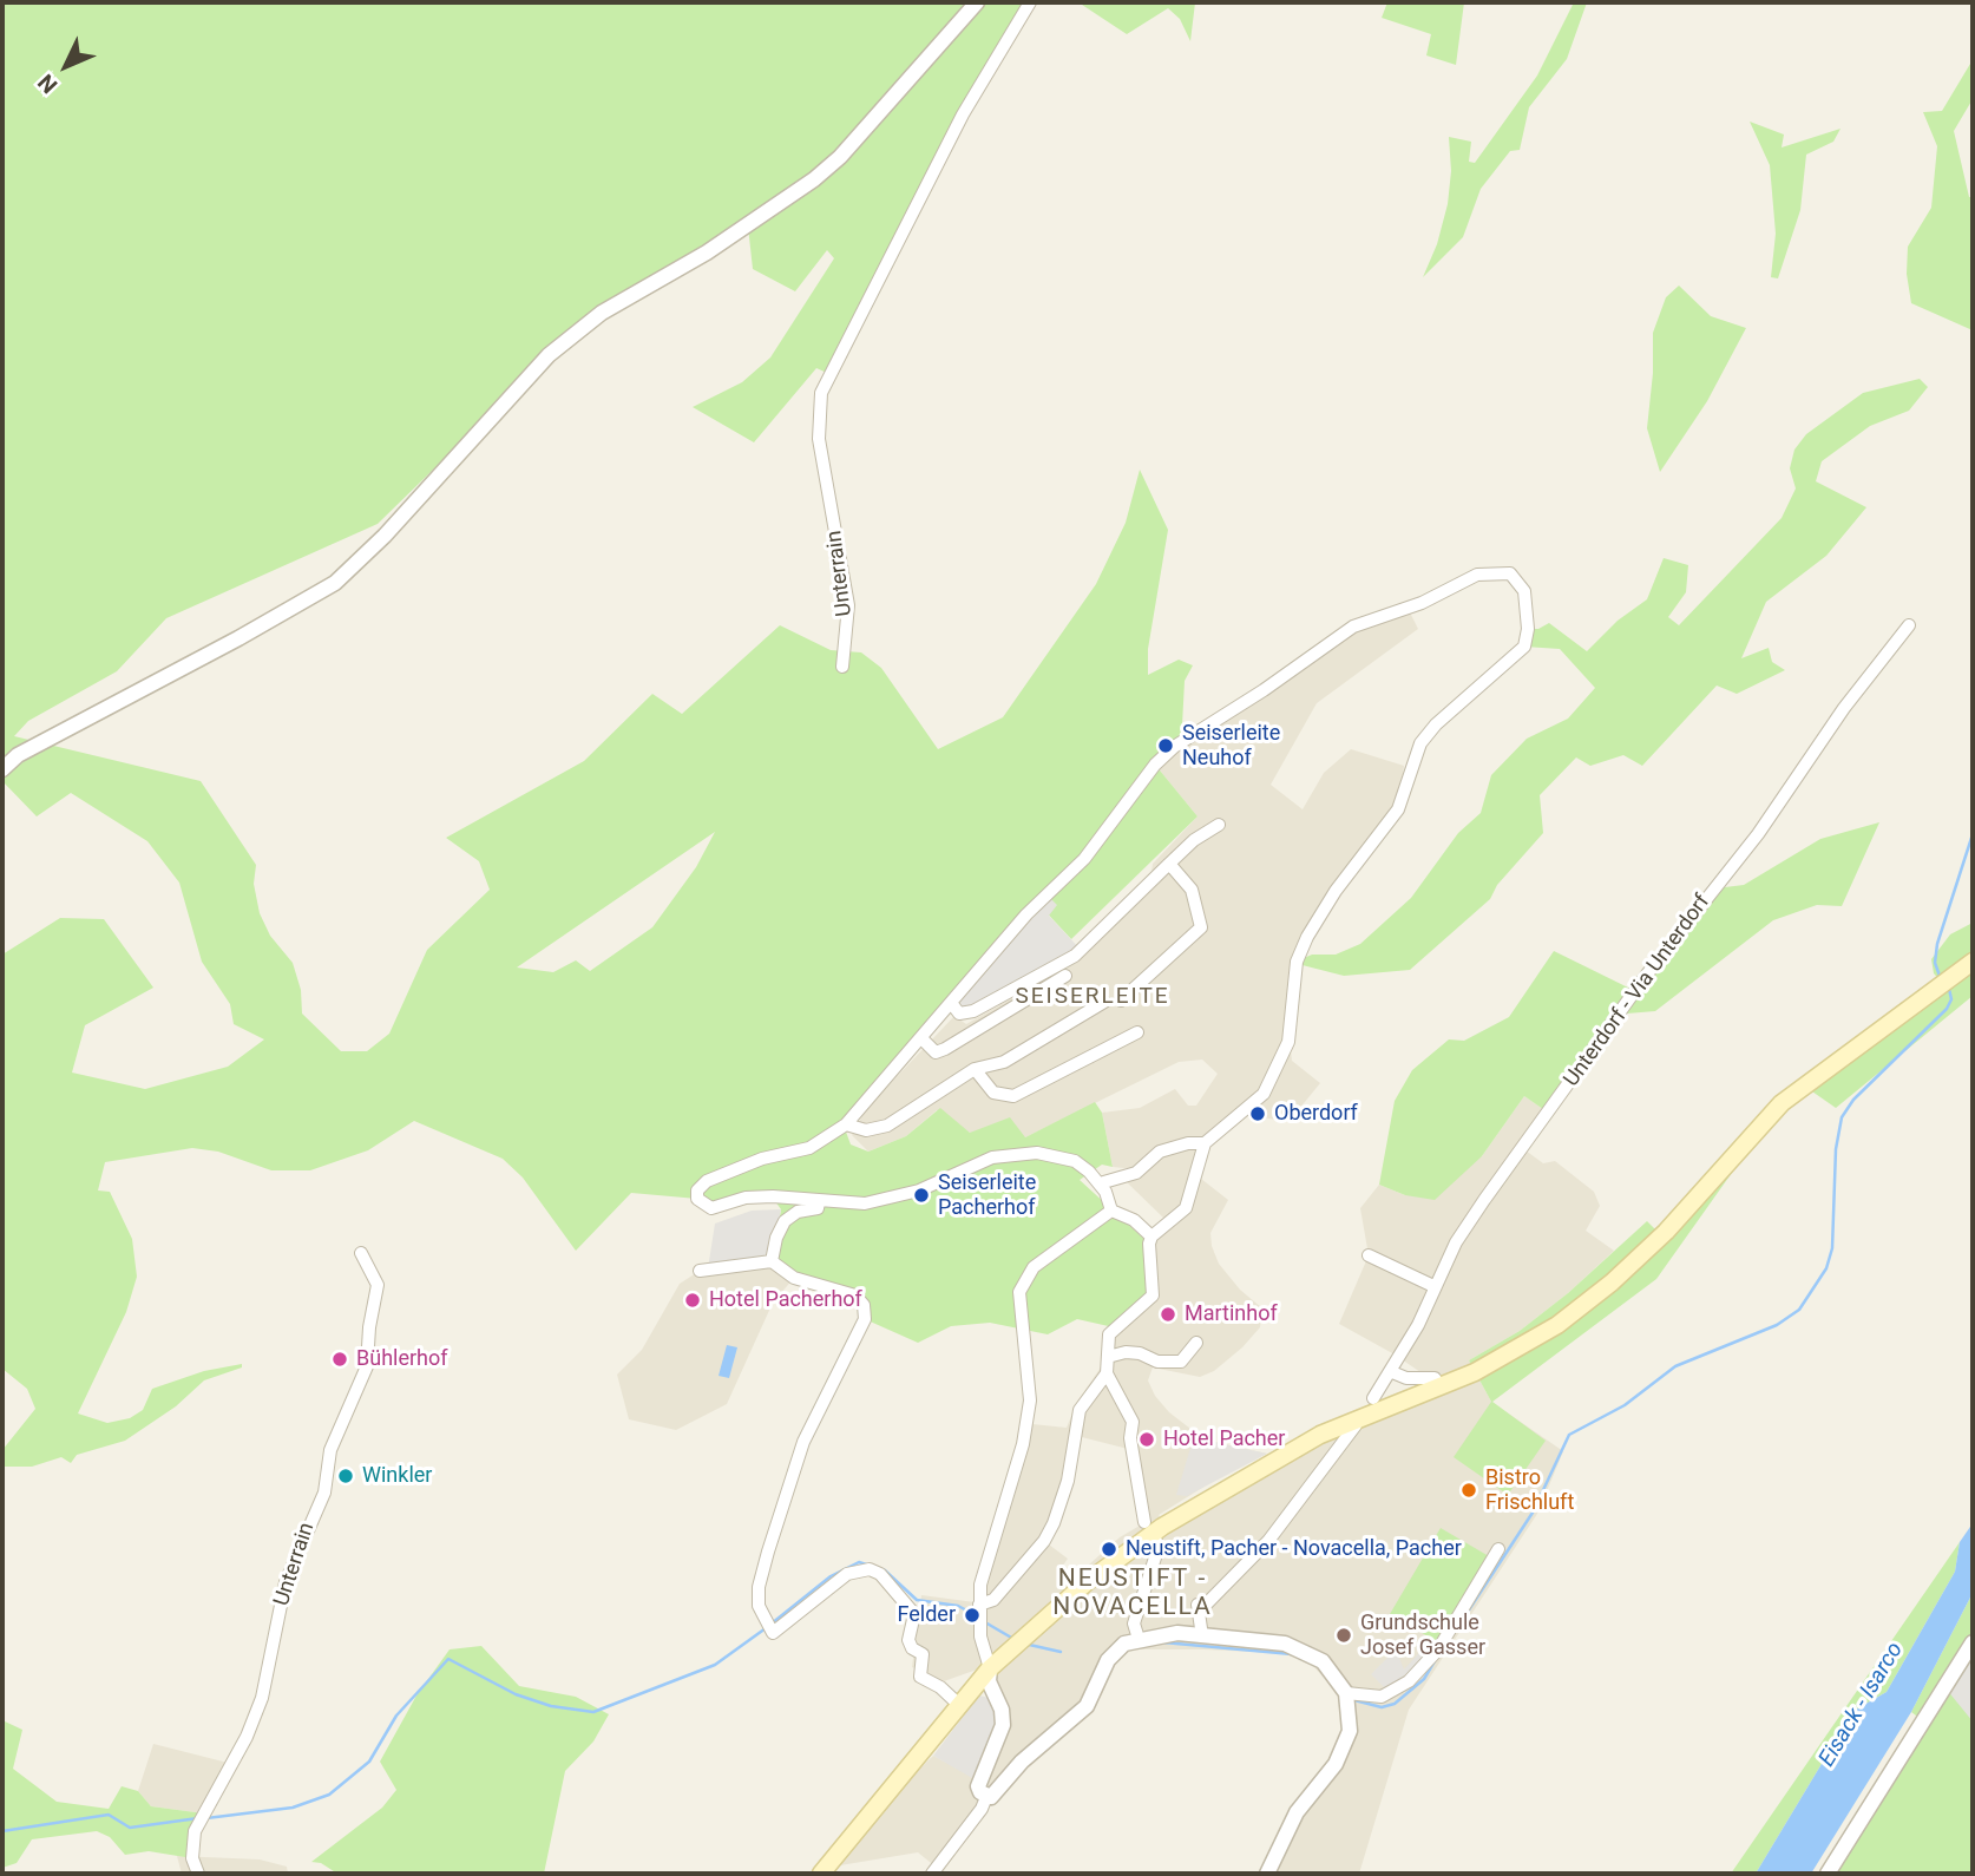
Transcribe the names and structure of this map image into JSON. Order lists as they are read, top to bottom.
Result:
{
  "streets": {
    "street": ["Unterrain", "Unterdorf - Via Unterdorf"]
  },
  "districts": ["SEISERLEITE", "NEUSTIFT - NOVACELLA"],
  "water": ["Eisack - Isarco"],
  "places": [
    "Seiserleite Neuhof",
    "Oberdorf",
    "Seiserleite Pacherhof",
    "Hotel Pacherhof",
    "Martinhof",
    "Bühlerhof",
    "Hotel Pacher",
    "Winkler",
    "Bistro Frischluft",
    "Neustift, Pacher - Novacella, Pacher",
    "Felder",
    "Grundschule Josef Gasser"
  ],
  "north": "bottom left"
}
